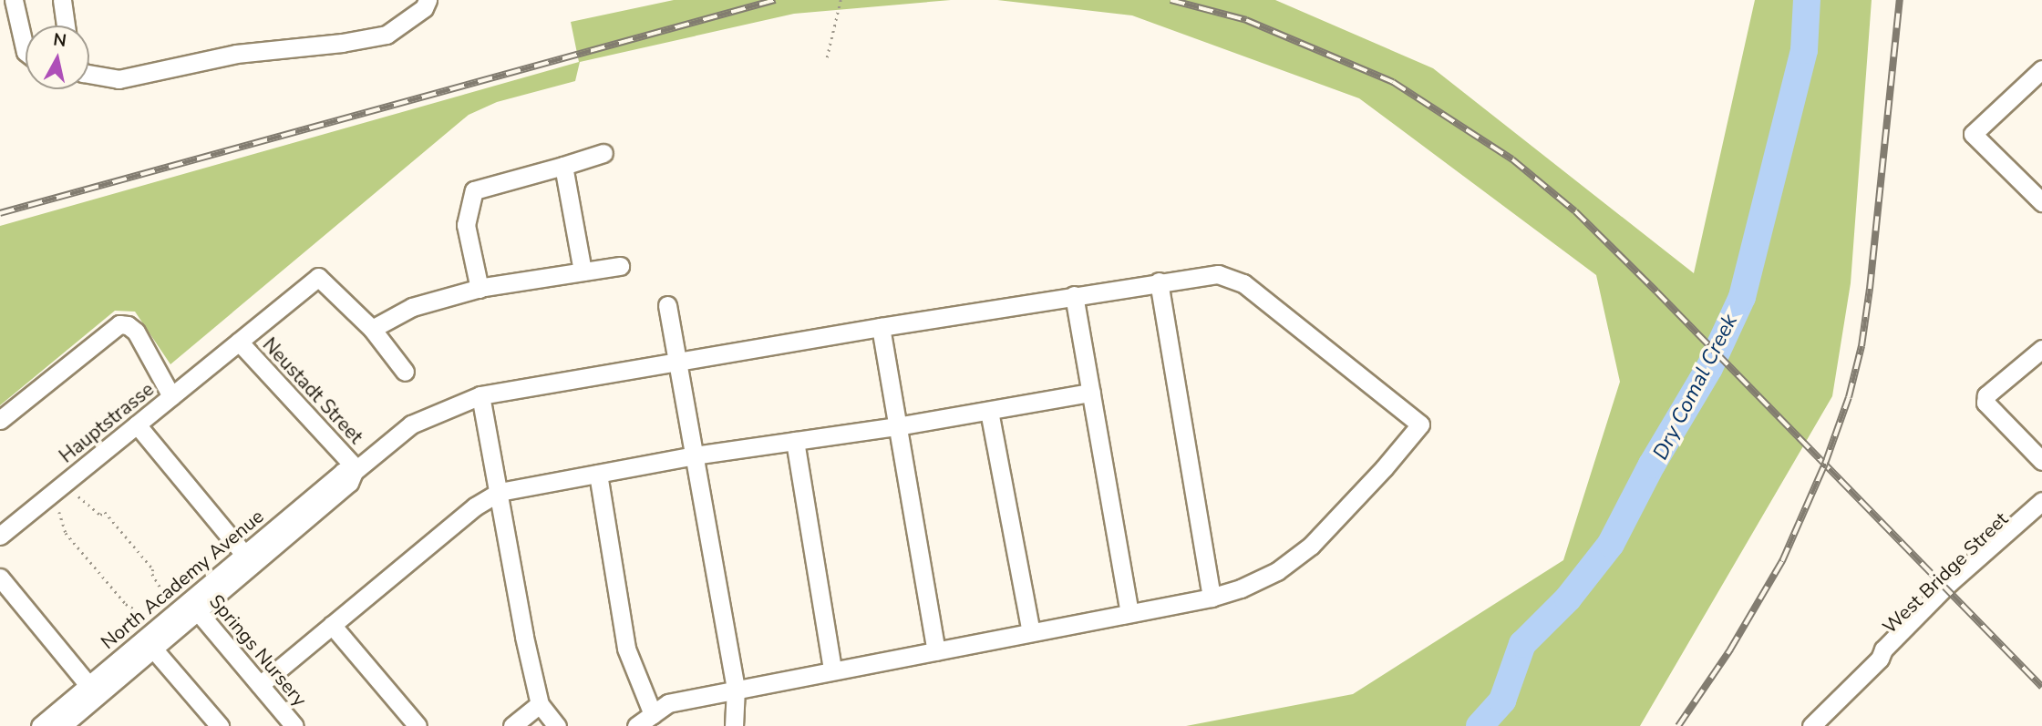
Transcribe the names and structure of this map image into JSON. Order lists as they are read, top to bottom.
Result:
{
  "streets": {
    "street": [
      "Neustadt Street",
      "Hauptstrasse",
      "West Bridge Street",
      "North Academy Avenue",
      "Springs Nursery"
    ]
  },
  "crossings": [
    ["Neustadt Street", "Hauptstrasse"],
    ["Neustadt Street", "North Academy Avenue"],
    ["North Academy Avenue", "Springs Nursery"]
  ],
  "water": ["Dry Comal Creek"],
  "north": "top"
}
